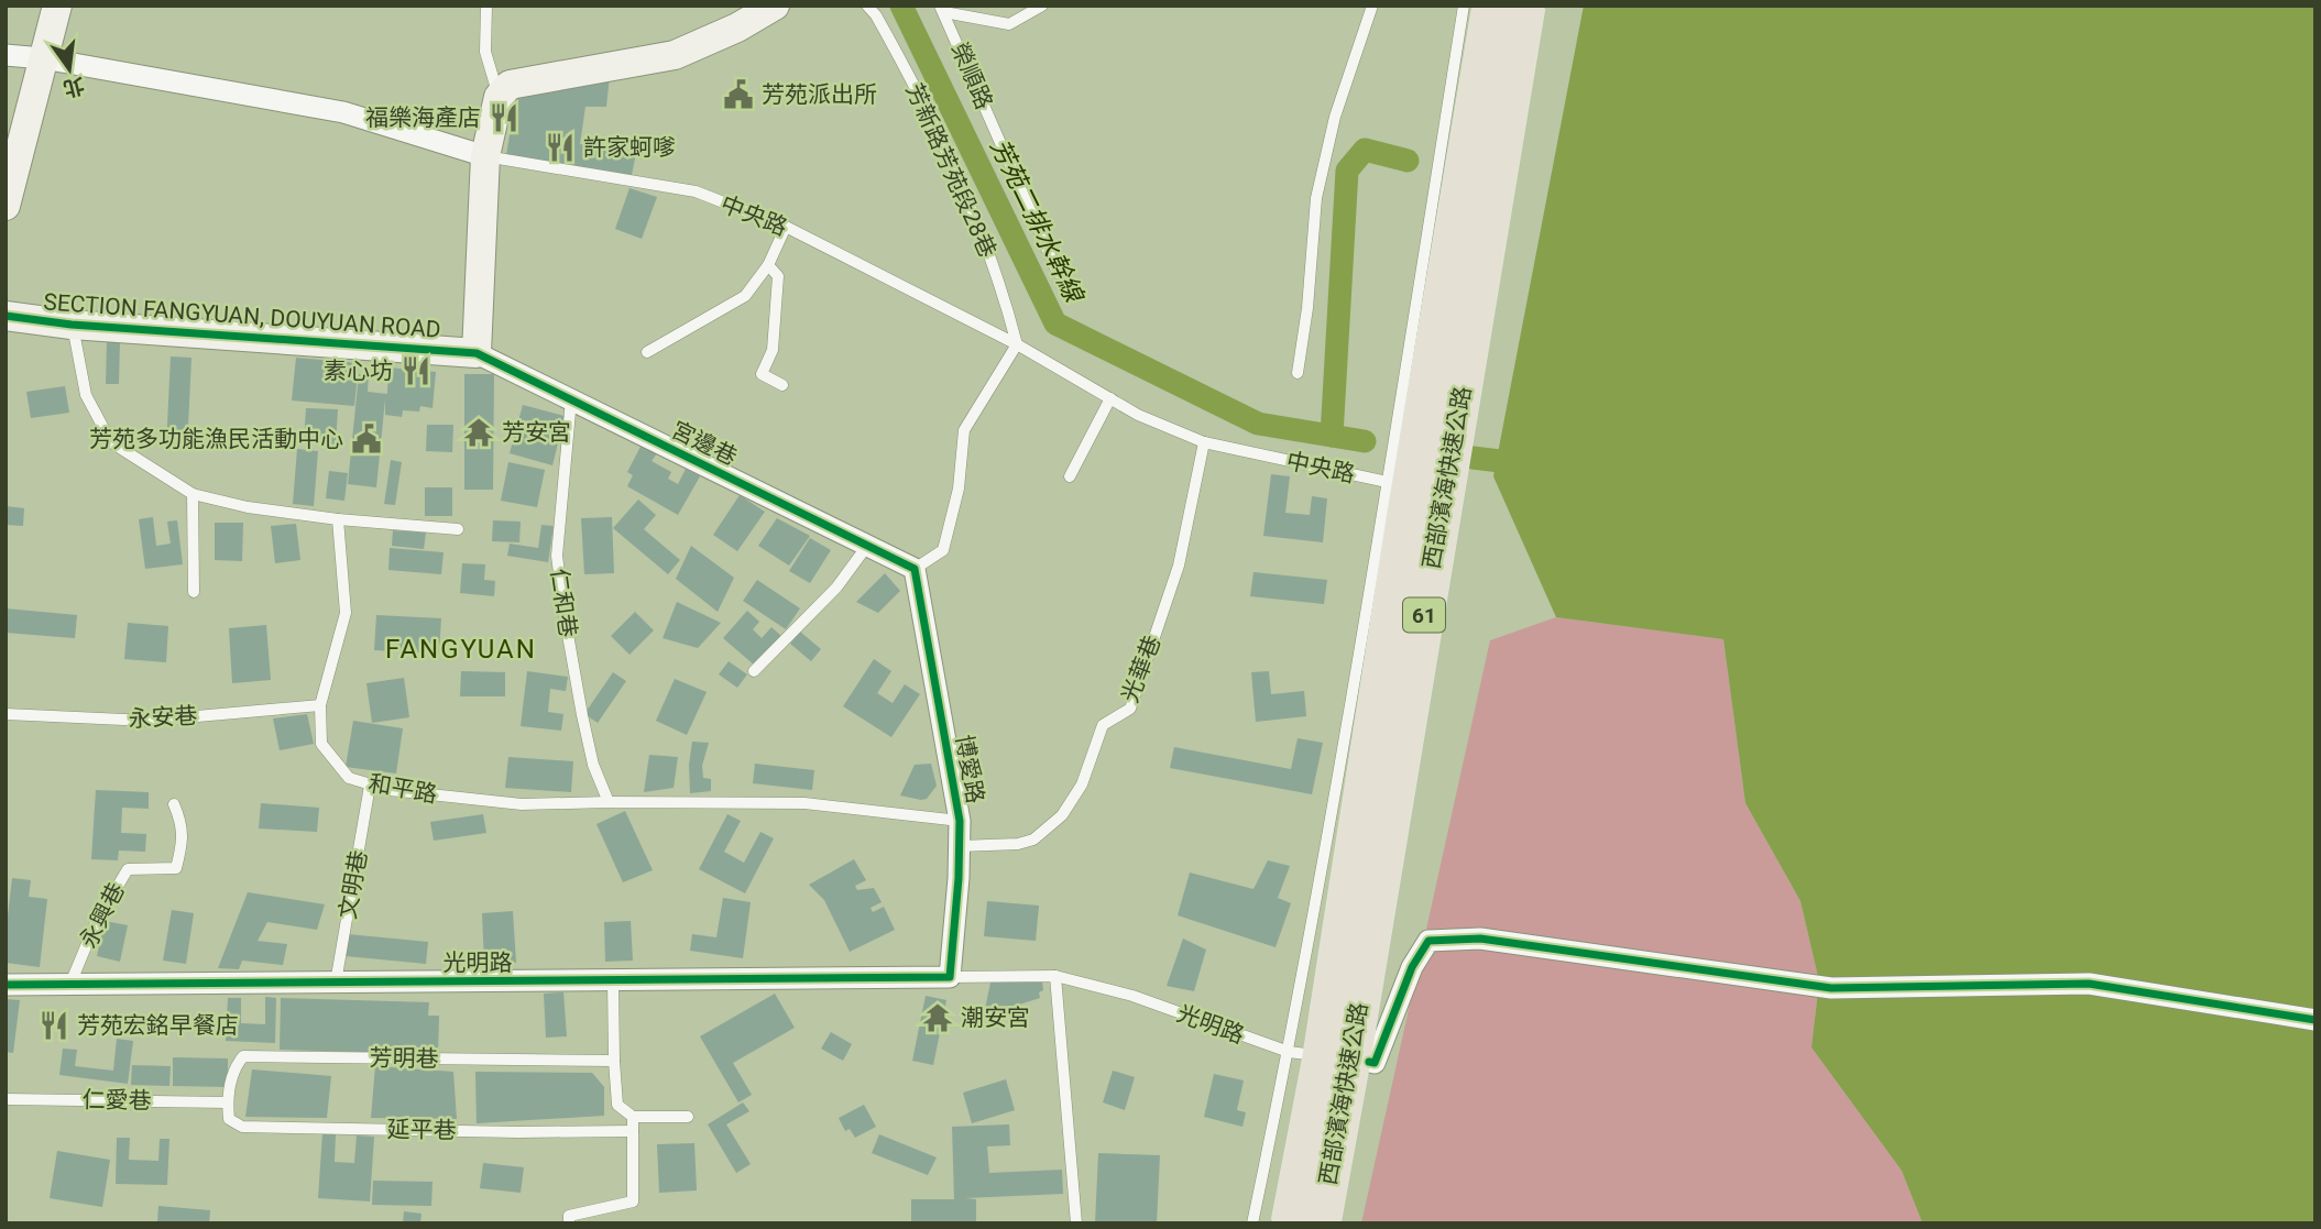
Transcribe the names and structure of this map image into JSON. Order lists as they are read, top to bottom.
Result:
{
  "streets": {
    "highway": ["西部濱海快速公路", "61"],
    "street": [
      "中央路",
      "SECTION FANGYUAN, DOUYUAN ROAD",
      "宮邊巷",
      "博愛路",
      "光明路"
    ],
    "lane": [
      "榮順路",
      "芳新路芳苑段28巷",
      "仁和巷",
      "光華巷",
      "永安巷",
      "和平路",
      "文明巷",
      "永興巷",
      "芳明巷",
      "仁愛巷",
      "延平巷"
    ]
  },
  "crossings": [
    ["芳新路芳苑段28巷", "中央路"],
    ["中央路", "光華巷"],
    ["SECTION FANGYUAN, DOUYUAN ROAD", "宮邊巷"],
    ["宮邊巷", "仁和巷"],
    ["宮邊巷", "博愛路"],
    ["仁和巷", "和平路"],
    ["光華巷", "博愛路"],
    ["永安巷", "和平路"],
    ["博愛路", "和平路"],
    ["博愛路", "光明路"],
    ["和平路", "文明巷"],
    ["文明巷", "光明路"],
    ["永興巷", "光明路"],
    ["芳明巷", "仁愛巷"],
    ["芳明巷", "延平巷"],
    ["仁愛巷", "延平巷"]
  ],
  "districts": ["FANGYUAN"],
  "water": ["芳苑二排水幹線"],
  "places": {
    "public building": ["芳苑派出所", "芳苑多功能漁民活動中心"],
    "restaurant": [
      "福樂海產店",
      "許家蚵嗲",
      "素心坊",
      "芳苑宏銘早餐店"
    ],
    "temple": ["芳安宮", "潮安宮"]
  },
  "north": "bottom"
}
